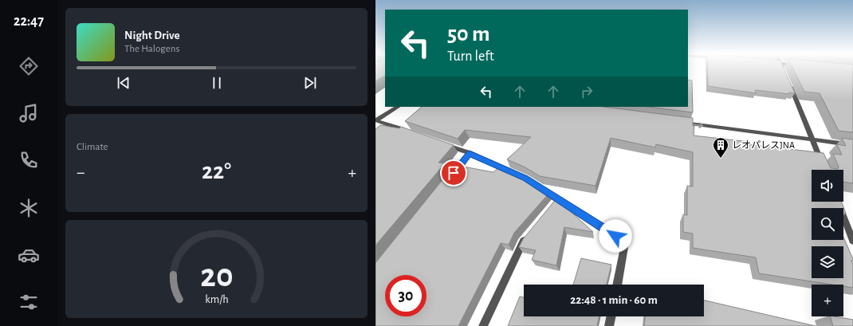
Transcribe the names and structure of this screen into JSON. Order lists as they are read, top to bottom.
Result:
{
  "places": {
    "building": ["レオパレスJNA"]
  },
  "page": {
    "tabs": "22:47",
    "turn": ["50 m", "Turn left"],
    "song": ["Night Drive", "The Halogens"],
    "tile": "Climate",
    "heat": ["−", "22°", "+"],
    "map_buttons": "+",
    "limit": "30",
    "trip": "22:48 · 1 min · 60 m",
    "gauge": ["20", "km/h"]
  }
}
